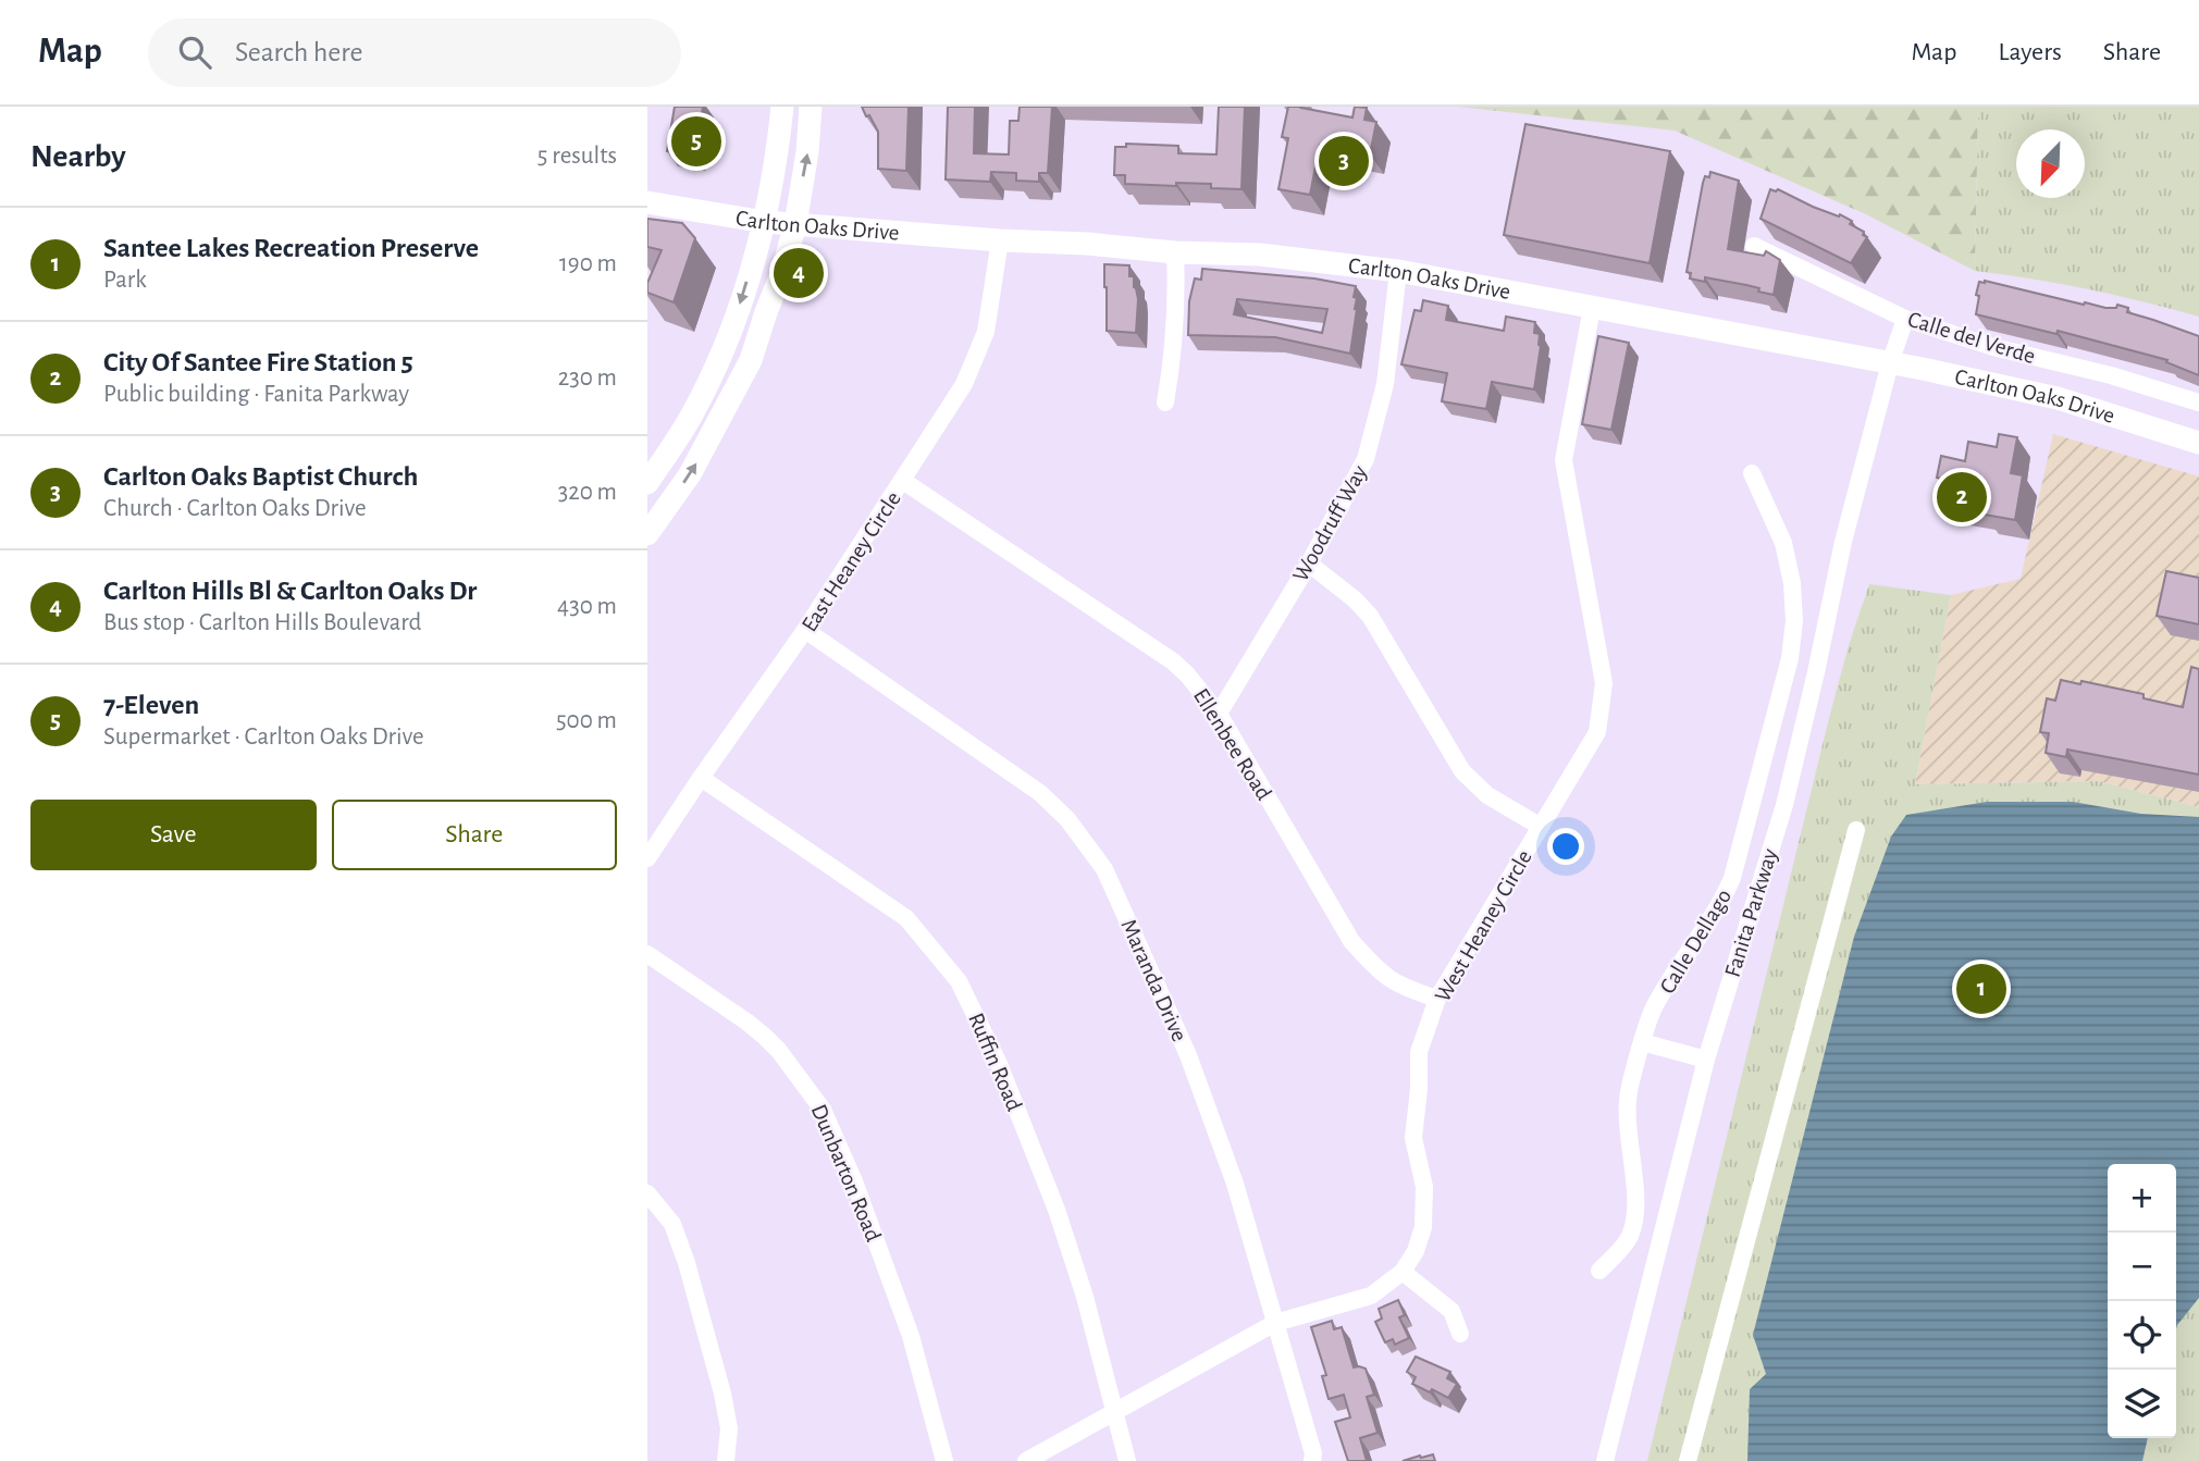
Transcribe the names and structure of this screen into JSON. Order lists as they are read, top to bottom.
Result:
{
  "streets": {
    "main road": ["Carlton Oaks Drive"],
    "street": [
      "Calle del Verde",
      "Woodruff Way",
      "East Heaney Circle",
      "Ellenbee Road",
      "Fanita Parkway",
      "West Heaney Circle",
      "Calle Dellago",
      "Maranda Drive",
      "Ruffin Road",
      "Dunbarton Road"
    ]
  },
  "crossings": [
    ["Carlton Oaks Drive", "Woodruff Way"],
    ["Carlton Oaks Drive", "East Heaney Circle"],
    ["Carlton Oaks Drive", "Fanita Parkway"],
    ["Carlton Oaks Drive", "West Heaney Circle"],
    ["Calle del Verde", "Fanita Parkway"],
    ["Woodruff Way", "Ellenbee Road"],
    ["East Heaney Circle", "Ellenbee Road"],
    ["East Heaney Circle", "Maranda Drive"],
    ["East Heaney Circle", "Ruffin Road"],
    ["Ellenbee Road", "West Heaney Circle"],
    ["West Heaney Circle", "Maranda Drive"],
    ["West Heaney Circle", "Ruffin Road"]
  ],
  "north": "bottom left",
  "page": {
    "header": "Map",
    "search": "Search here",
    "nav": ["Map", "Layers", "Share"],
    "heading": ["Nearby", "5 results"],
    "pins": [
      "5",
      "3",
      "4",
      "2",
      "1"
    ],
    "list": [
      {
        "mark": "1",
        "name": "Santee Lakes Recreation Preserve",
        "note": "Park",
        "value": "190 m"
      },
      {
        "mark": "2",
        "name": "City Of Santee Fire Station 5",
        "note": "Public building · Fanita Parkway",
        "value": "230 m"
      },
      {
        "mark": "3",
        "name": "Carlton Oaks Baptist Church",
        "note": "Church · Carlton Oaks Drive",
        "value": "320 m"
      },
      {
        "mark": "4",
        "name": "Carlton Hills Bl & Carlton Oaks Dr",
        "note": "Bus stop · Carlton Hills Boulevard",
        "value": "430 m"
      },
      {
        "mark": "5",
        "name": "7-Eleven",
        "note": "Supermarket · Carlton Oaks Drive",
        "value": "500 m"
      }
    ],
    "buttons": ["Save", "Share"],
    "map_buttons": ["+", "−"]
  }
}
